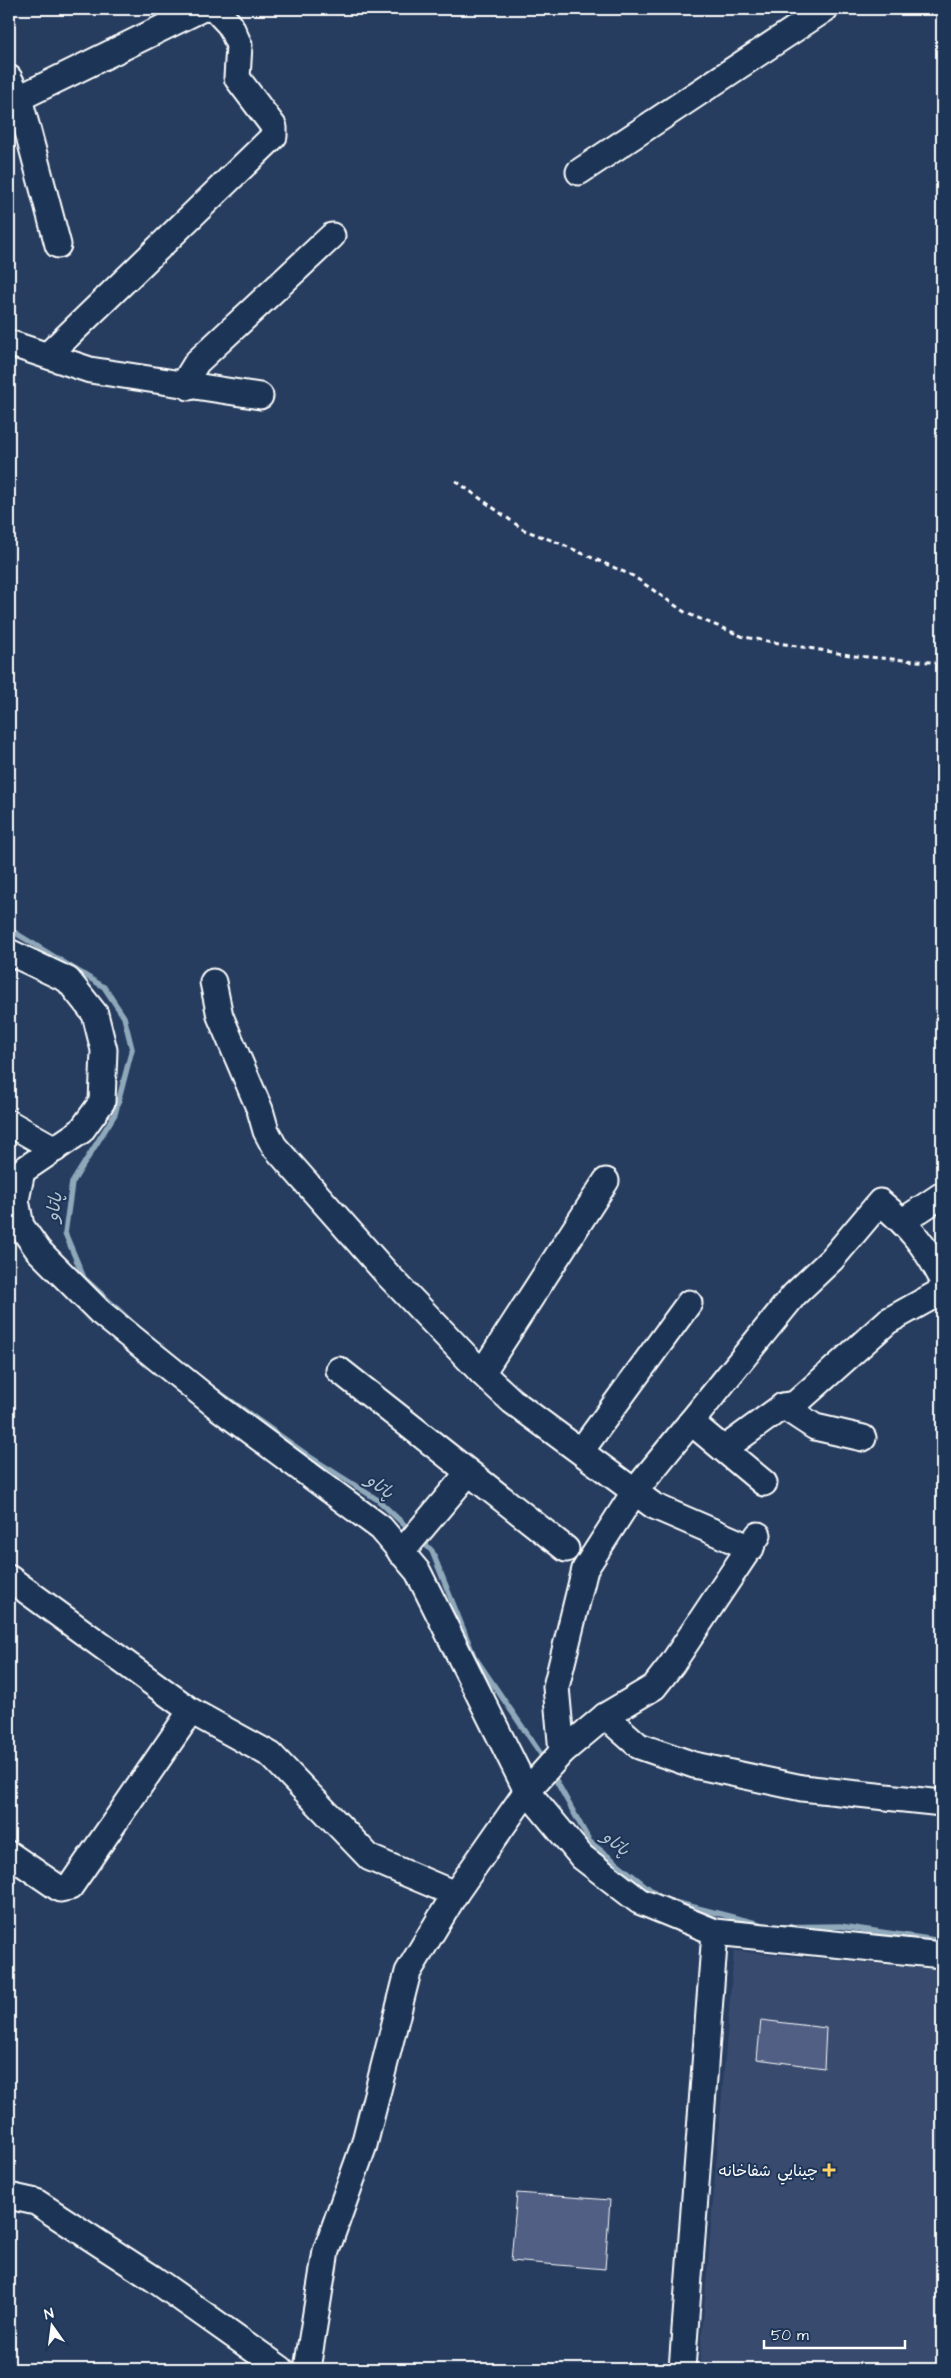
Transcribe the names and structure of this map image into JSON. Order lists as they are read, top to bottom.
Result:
{
  "water": ["پاتاو"],
  "places": {
    "health": ["چينايي شفاخانه"]
  },
  "scale_bar": "50 m",
  "north": "top"
}
